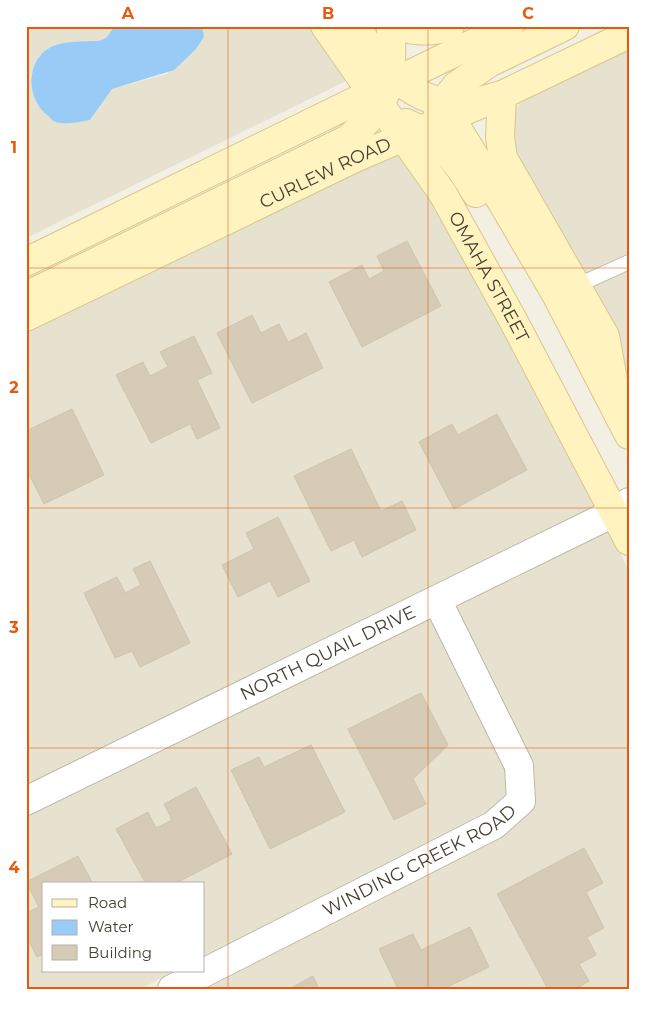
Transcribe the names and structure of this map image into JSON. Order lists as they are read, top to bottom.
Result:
{
  "streets": {
    "main road": ["CURLEW ROAD", "OMAHA STREET"],
    "street": ["NORTH QUAIL DRIVE", "WINDING CREEK ROAD"]
  },
  "crossings": [
    ["CURLEW ROAD", "OMAHA STREET"],
    ["OMAHA STREET", "NORTH QUAIL DRIVE"],
    ["NORTH QUAIL DRIVE", "WINDING CREEK ROAD"]
  ],
  "legend": ["Road", "Water", "Building"],
  "grid": {
    "columns": ["A", "B", "C"],
    "rows": [
      "1",
      "2",
      "3",
      "4"
    ]
  }
}
